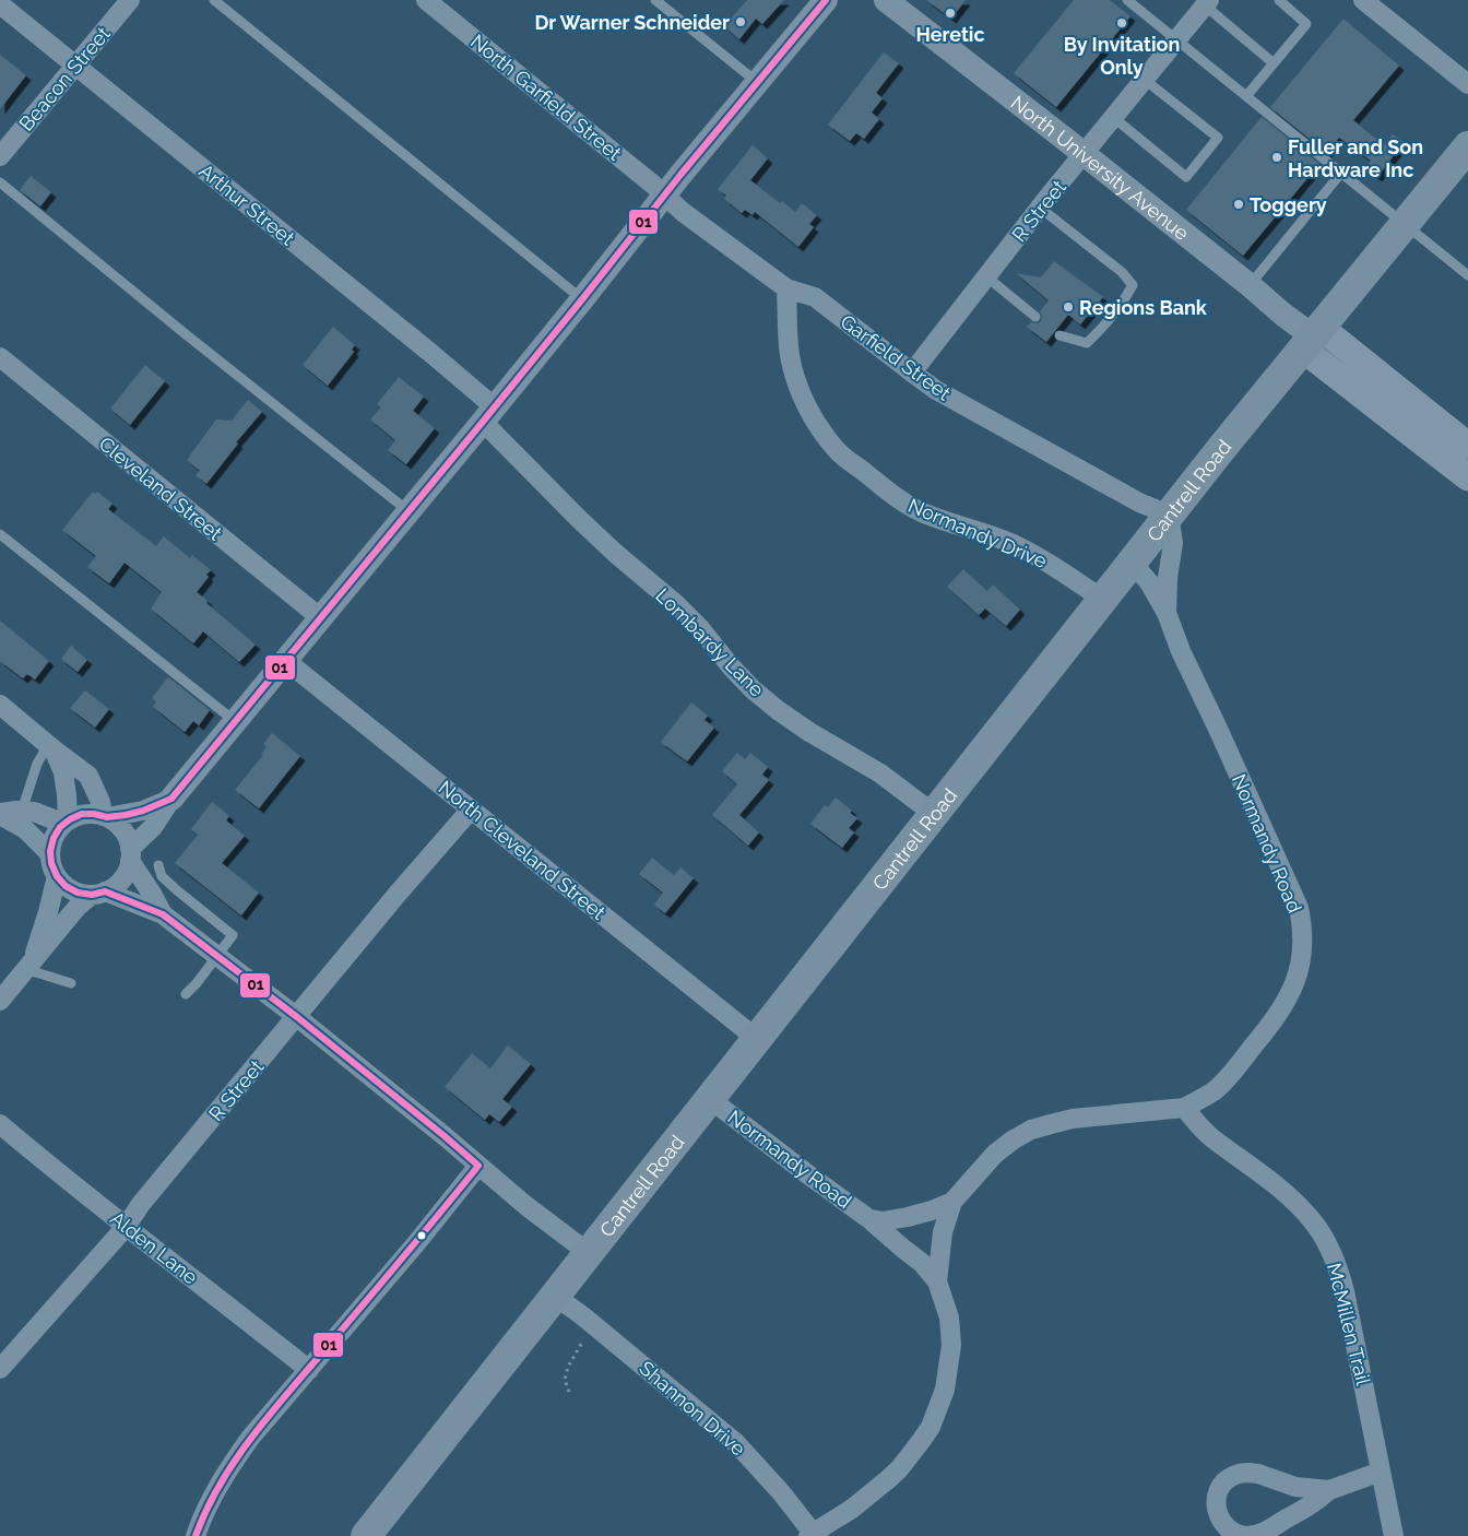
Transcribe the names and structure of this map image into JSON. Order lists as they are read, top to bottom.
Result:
{
  "streets": {
    "main road": ["North University Avenue", "Cantrell Road"],
    "street": [
      "Beacon Street",
      "North Garfield Street",
      "Arthur Street",
      "R Street",
      "Garfield Street",
      "Cleveland Street",
      "Normandy Drive",
      "Lombardy Lane",
      "Normandy Road",
      "North Cleveland Street",
      "Alden Lane",
      "McMillen Trail",
      "Shannon Drive"
    ]
  },
  "crossings": [
    ["Beacon Street", "Arthur Street"],
    ["North Garfield Street", "Garfield Street"],
    ["North University Avenue", "R Street"],
    ["North University Avenue", "Cantrell Road"],
    ["Arthur Street", "Lombardy Lane"],
    ["R Street", "Garfield Street"],
    ["R Street", "North Cleveland Street"],
    ["R Street", "Alden Lane"],
    ["Garfield Street", "Cantrell Road"],
    ["Garfield Street", "Normandy Drive"],
    ["Garfield Street", "Normandy Road"],
    ["Cantrell Road", "Normandy Drive"],
    ["Cantrell Road", "Lombardy Lane"],
    ["Cantrell Road", "Normandy Road"],
    ["Cantrell Road", "North Cleveland Street"],
    ["Cantrell Road", "Shannon Drive"],
    ["Normandy Road", "McMillen Trail"]
  ],
  "places": [
    "Heretic",
    "Dr Warner Schneider",
    "By Invitation Only",
    "Fuller and Son Hardware Inc",
    "Toggery",
    "Regions Bank"
  ],
  "lines": ["transit line 01"]
}
